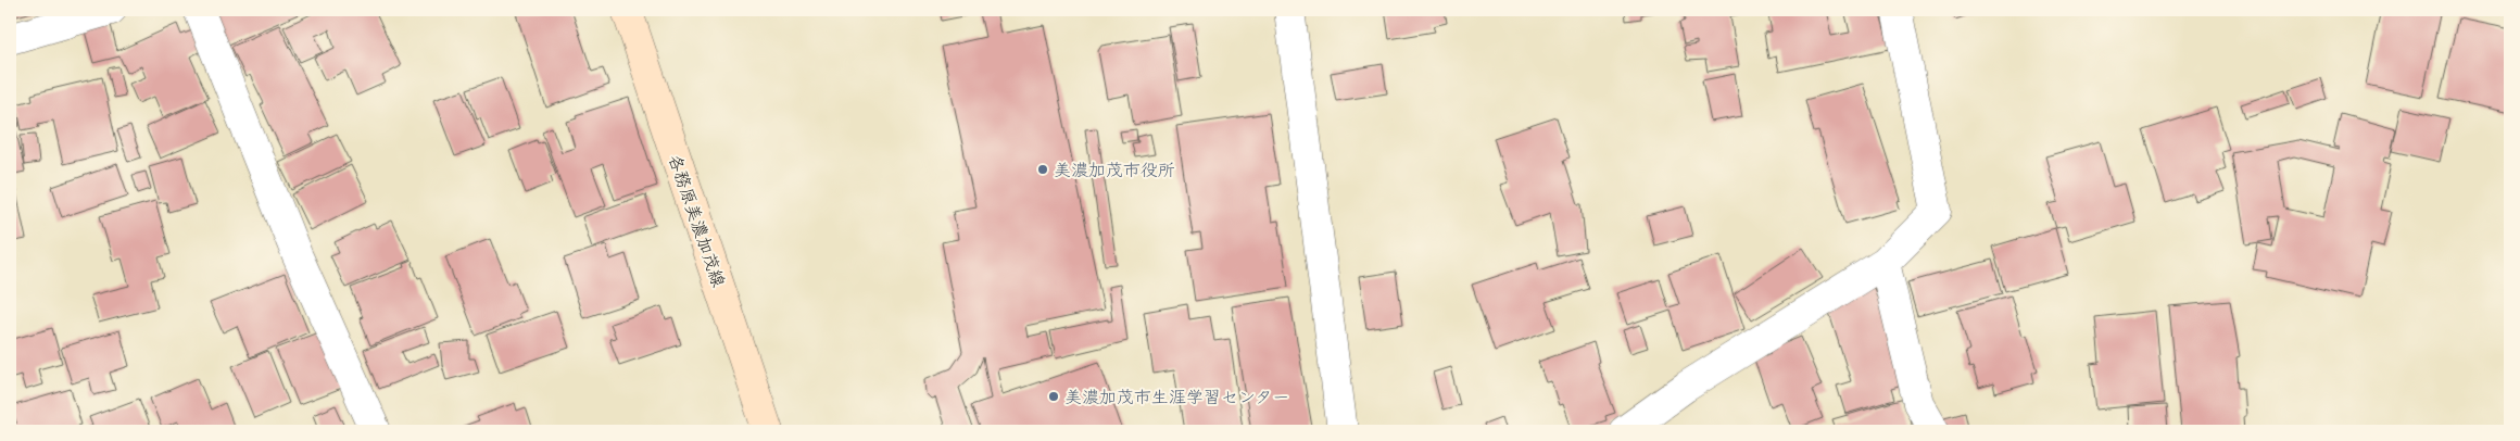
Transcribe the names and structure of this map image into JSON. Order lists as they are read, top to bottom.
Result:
{
  "streets": {
    "main road": ["各務原美濃加茂線"]
  },
  "places": ["美濃加茂市役所", "美濃加茂市生涯学習センター"]
}
